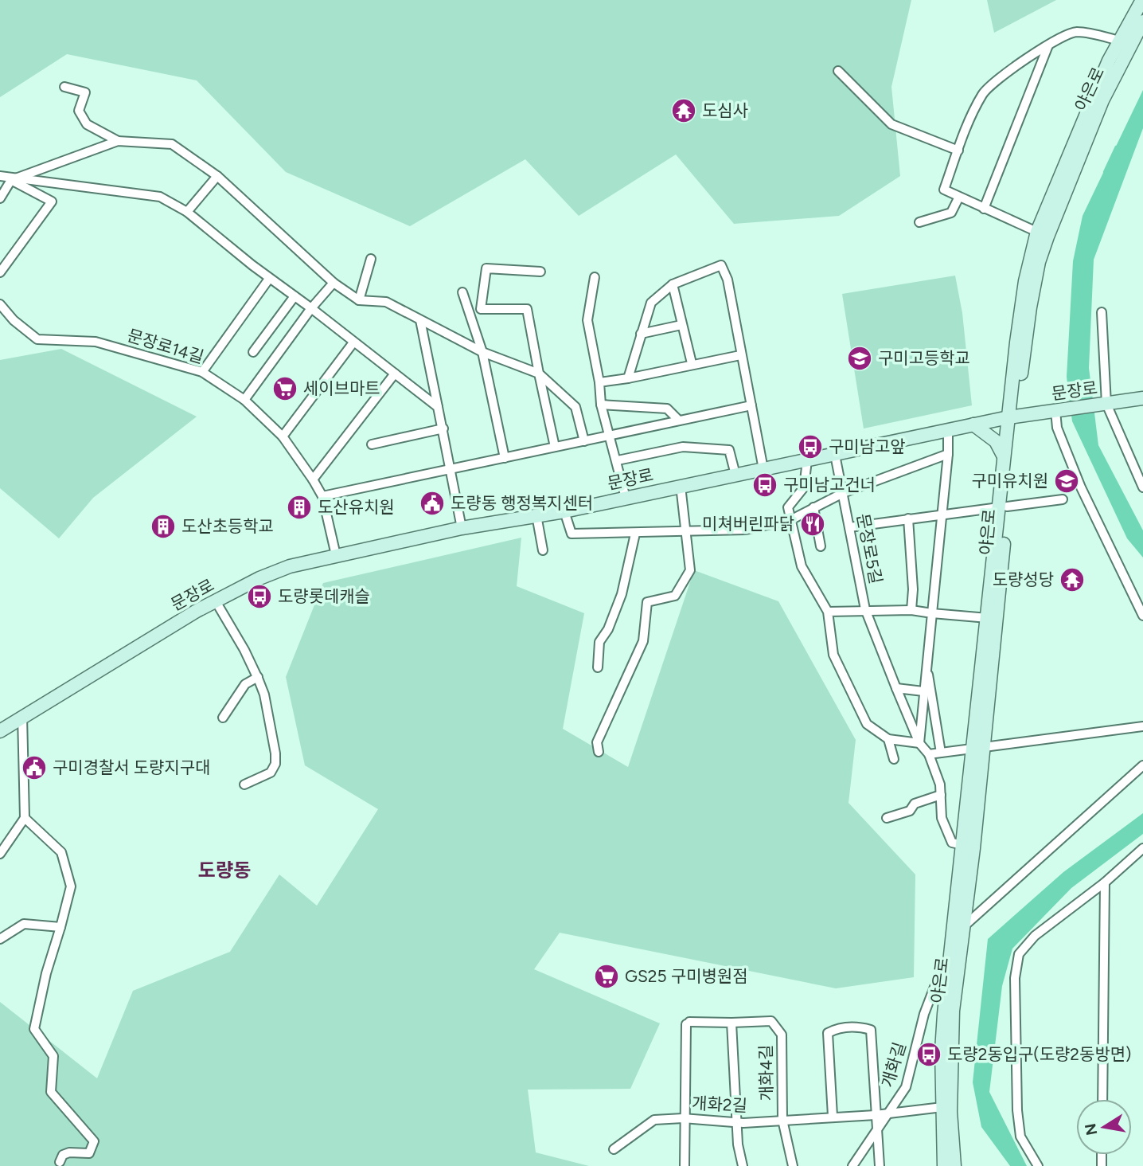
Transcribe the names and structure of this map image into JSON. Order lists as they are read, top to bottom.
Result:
{
  "streets": {
    "street": [
      "야은로",
      "문장로14길",
      "문장로",
      "문장로5길",
      "개화길",
      "개화4길",
      "개화2길"
    ]
  },
  "crossings": [
    ["야은로", "문장로"],
    ["야은로", "개화길"],
    ["문장로14길", "문장로"],
    ["문장로", "문장로5길"],
    ["개화길", "개화2길"],
    ["개화4길", "개화2길"]
  ],
  "districts": ["도량동"],
  "places": {
    "temple": ["도심사", "도량성당"],
    "school or university": ["구미고등학교", "구미유치원"],
    "supermarket": ["세이브마트", "GS25 구미병원점"],
    "bus stop": [
      "구미남고앞",
      "구미남고건너",
      "도량롯데캐슬",
      "도량2동입구(도량2동방면)"
    ],
    "public building": ["도량동 행정복지센터", "구미경찰서 도량지구대"],
    "building": ["도산유치원", "도산초등학교"],
    "restaurant": ["미쳐버린파닭"]
  },
  "north": "left"
}
